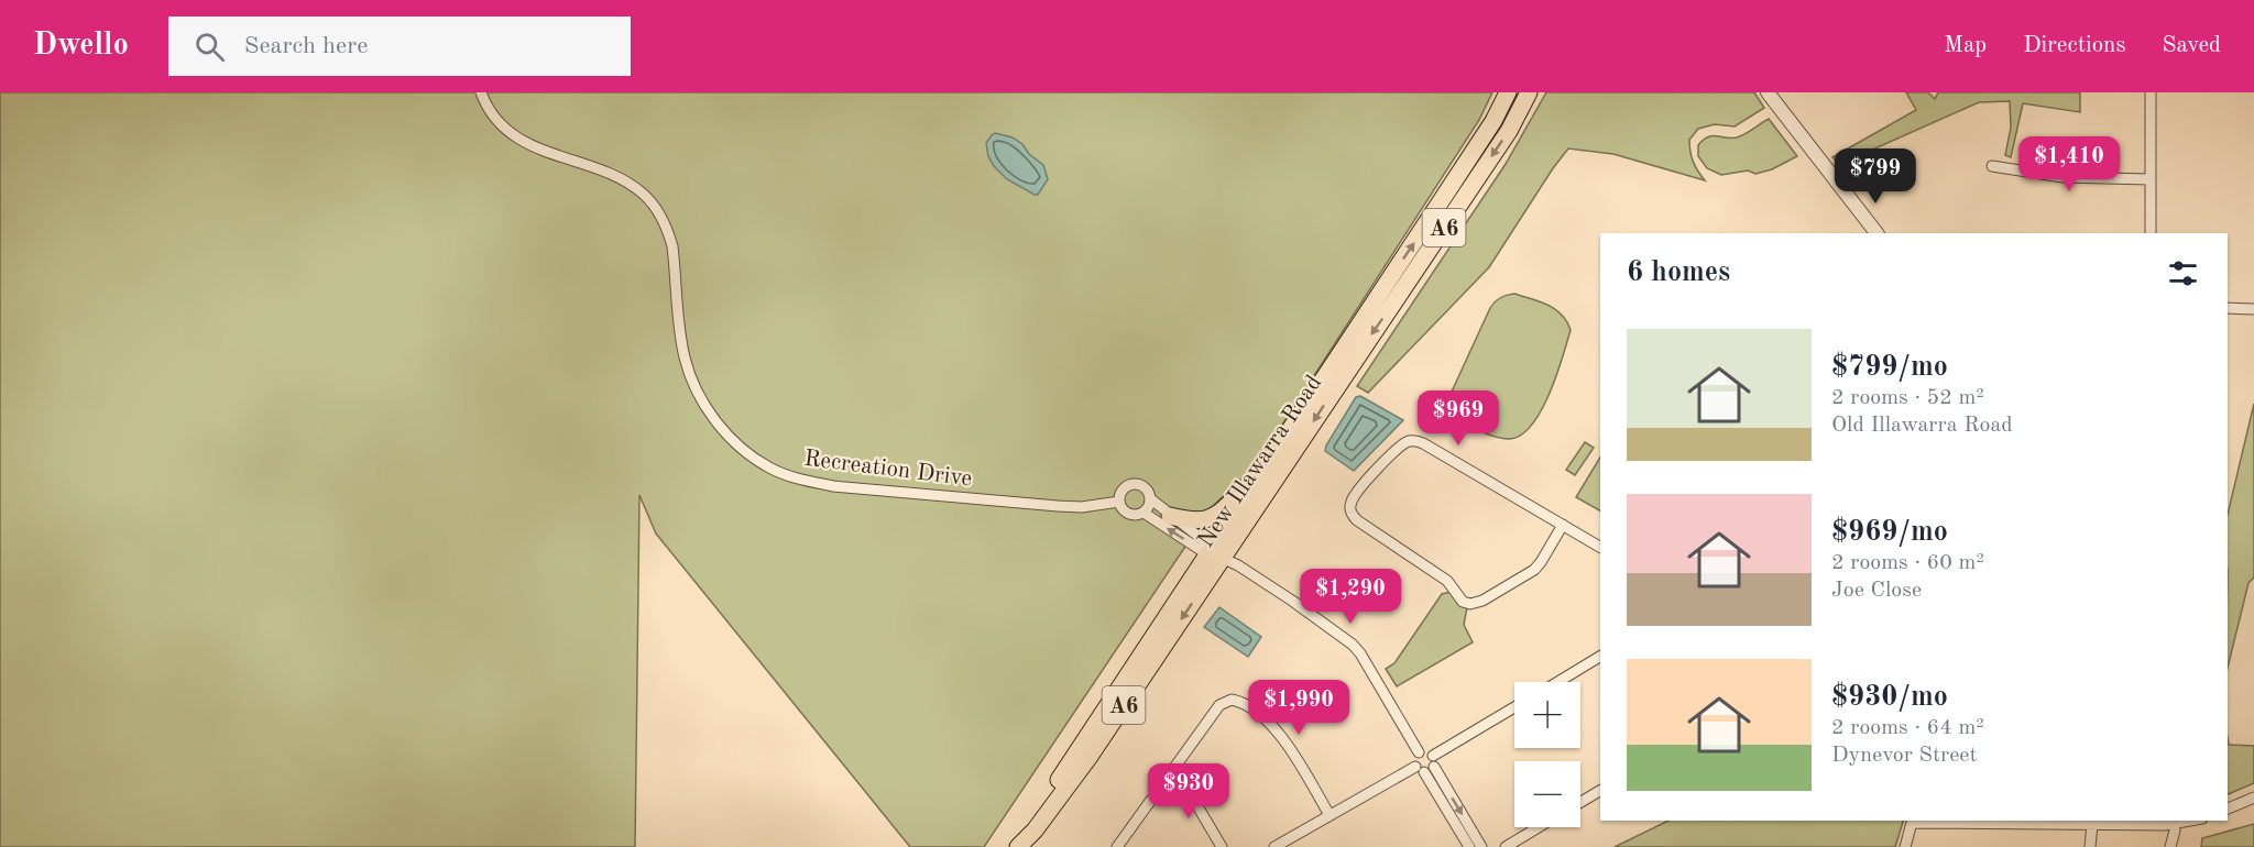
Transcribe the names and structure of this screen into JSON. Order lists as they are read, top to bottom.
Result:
{
  "streets": {
    "highway": ["A6", "New Illawarra Road"],
    "street": ["Recreation Drive"]
  },
  "page": {
    "header": "Dwello",
    "search": "Search here",
    "nav": ["Map", "Directions", "Saved"],
    "price": [
      "$1,410",
      "$799",
      "$969",
      "$1,290",
      "$1,990",
      "$930"
    ],
    "heading": "6 homes",
    "list": [
      {
        "name": "$799/mo",
        "note": "2 rooms · 52 m² · Old Illawarra Road"
      },
      {
        "name": "$969/mo",
        "note": "2 rooms · 60 m² · Joe Close"
      },
      {
        "name": "$930/mo",
        "note": "2 rooms · 64 m² · Dynevor Street"
      }
    ],
    "map_buttons": ["+", "−"]
  }
}
